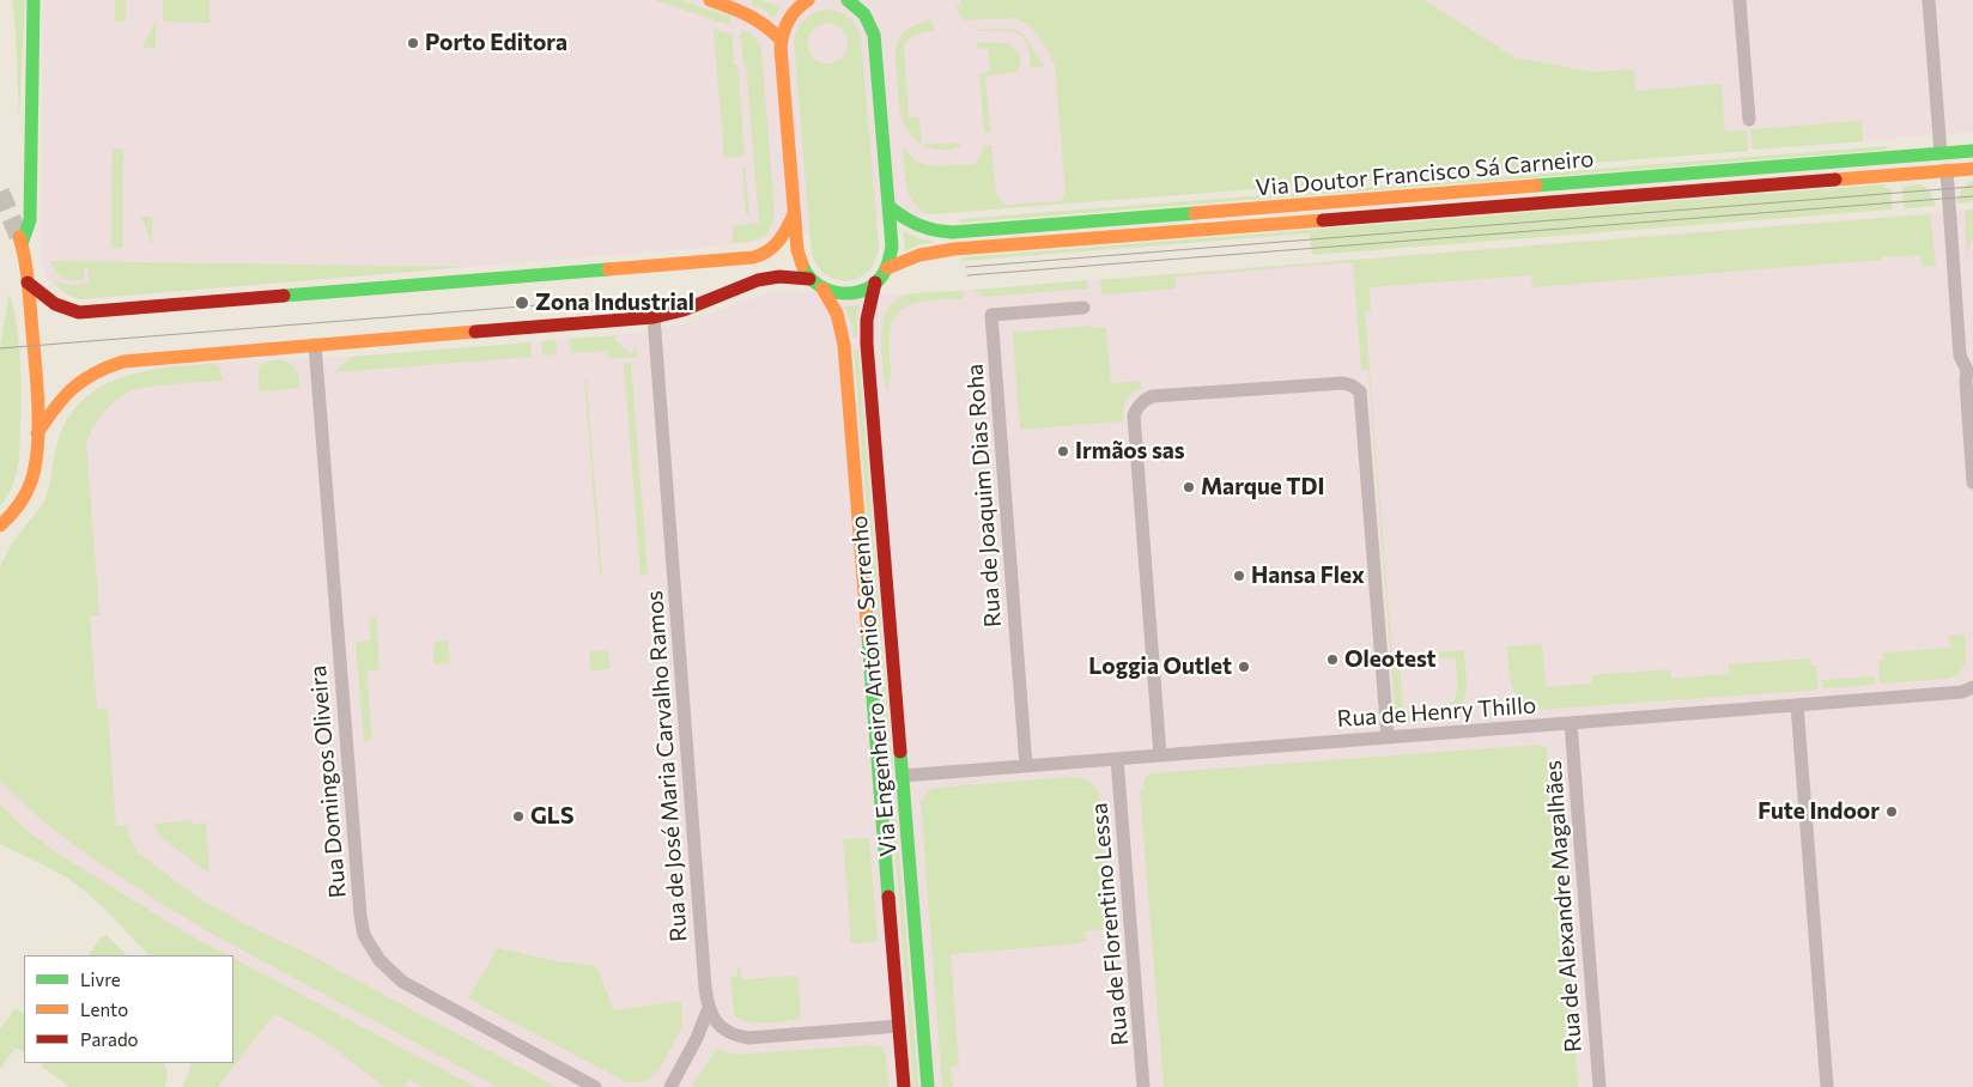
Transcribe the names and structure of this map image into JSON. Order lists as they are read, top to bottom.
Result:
{
  "streets": {
    "main road": ["Via Doutor Francisco Sá Carneiro", "Via Engenheiro António Serrenho"],
    "street": [
      "Rua de Joaquim Dias Roha",
      "Rua de Henry Thillo",
      "Rua de José Maria Carvalho Ramos",
      "Rua Domingos Oliveira",
      "Rua de Alexandre Magalhães",
      "Rua de Florentino Lessa"
    ]
  },
  "crossings": [
    ["Rua de Joaquim Dias Roha", "Rua de Henry Thillo"],
    ["Via Engenheiro António Serrenho", "Rua de Henry Thillo"],
    ["Rua de Henry Thillo", "Rua de Alexandre Magalhães"],
    ["Rua de Henry Thillo", "Rua de Florentino Lessa"]
  ],
  "places": [
    "Porto Editora",
    "Zona Industrial",
    "Irmãos sas",
    "Marque TDI",
    "Hansa Flex",
    "Oleotest",
    "Loggia Outlet",
    "Fute Indoor",
    "GLS"
  ],
  "legend": ["Livre", "Lento", "Parado"]
}
